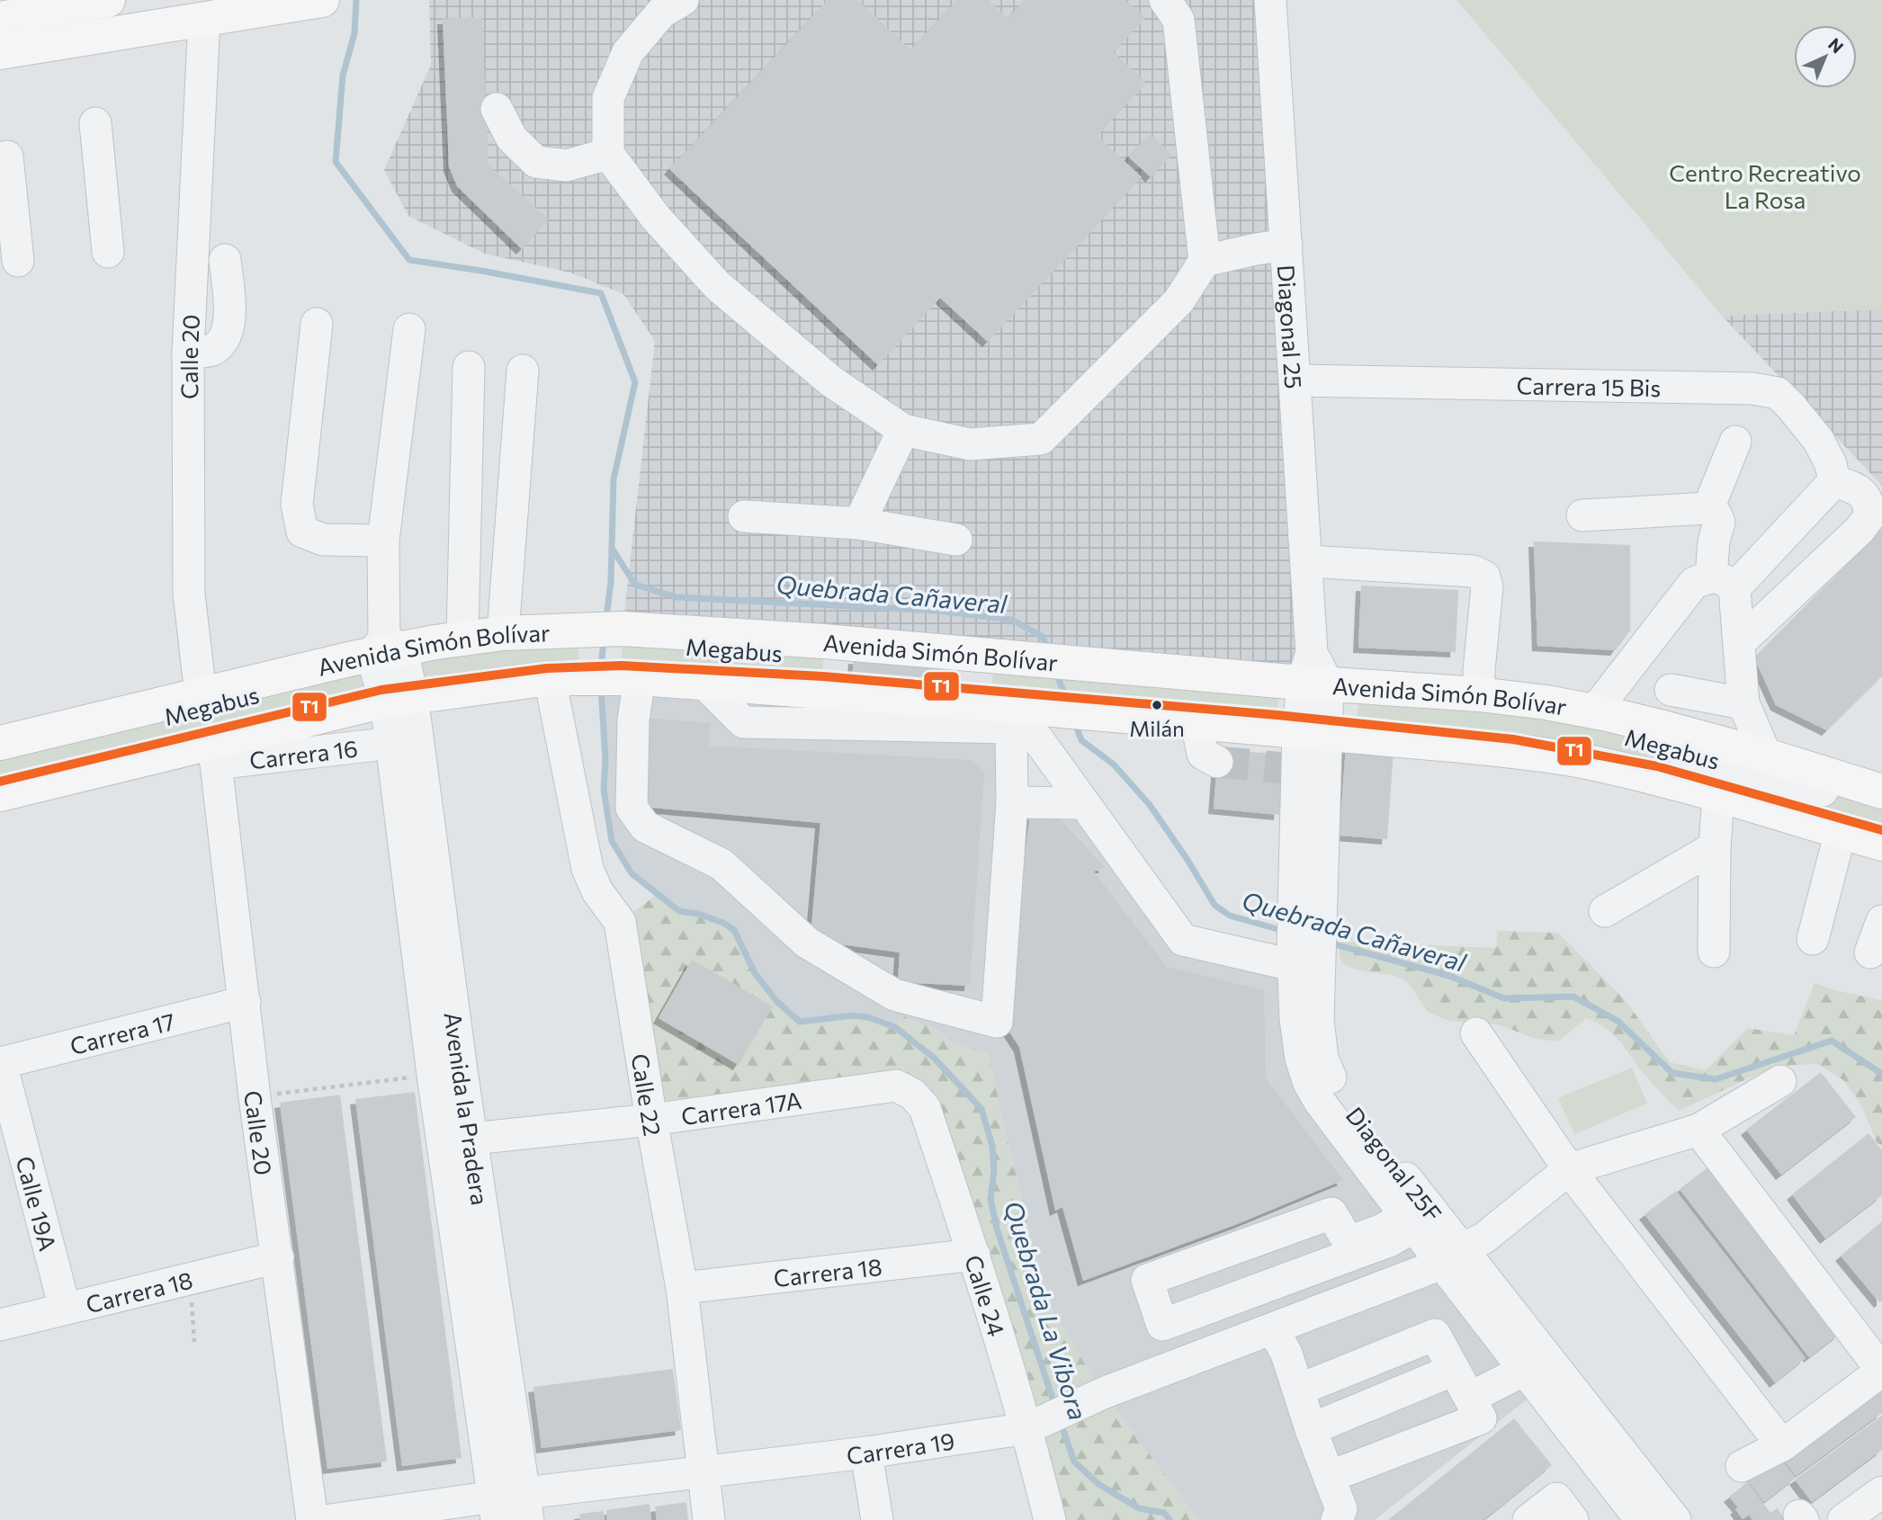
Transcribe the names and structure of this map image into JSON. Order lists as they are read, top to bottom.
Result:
{
  "streets": {
    "main road": ["Avenida Simón Bolívar"],
    "street": [
      "Diagonal 25",
      "Calle 20",
      "Carrera 15 Bis",
      "Megabus",
      "Carrera 16",
      "Carrera 17",
      "Calle 22",
      "Carrera 17A",
      "Avenida la Pradera",
      "Diagonal 25F",
      "Calle 19A",
      "Carrera 18",
      "Calle 24",
      "Carrera 19"
    ]
  },
  "crossings": [
    ["Diagonal 25", "Carrera 15 Bis"],
    ["Diagonal 25", "Megabus"],
    ["Diagonal 25", "Avenida Simón Bolívar"],
    ["Diagonal 25", "Diagonal 25F"],
    ["Calle 20", "Avenida Simón Bolívar"],
    ["Calle 20", "Carrera 16"],
    ["Calle 20", "Carrera 17"],
    ["Calle 20", "Carrera 18"],
    ["Megabus", "Avenida Simón Bolívar"],
    ["Megabus", "Calle 22"],
    ["Megabus", "Avenida la Pradera"],
    ["Megabus", "Diagonal 25F"],
    ["Avenida Simón Bolívar", "Carrera 16"],
    ["Avenida Simón Bolívar", "Calle 22"],
    ["Avenida Simón Bolívar", "Avenida la Pradera"],
    ["Avenida Simón Bolívar", "Diagonal 25F"],
    ["Carrera 16", "Avenida la Pradera"],
    ["Carrera 17", "Calle 19A"],
    ["Calle 22", "Carrera 17A"],
    ["Calle 22", "Carrera 18"],
    ["Calle 22", "Carrera 19"],
    ["Carrera 17A", "Avenida la Pradera"],
    ["Carrera 17A", "Calle 24"],
    ["Avenida la Pradera", "Carrera 19"],
    ["Diagonal 25F", "Carrera 19"],
    ["Calle 19A", "Carrera 18"],
    ["Carrera 18", "Calle 24"],
    ["Calle 24", "Carrera 19"]
  ],
  "water": ["Quebrada Cañaveral", "Quebrada La Vibora"],
  "parks": ["Centro Recreativo La Rosa"],
  "places": ["Milán"],
  "lines": ["transit line T1"],
  "north": "top right"
}
